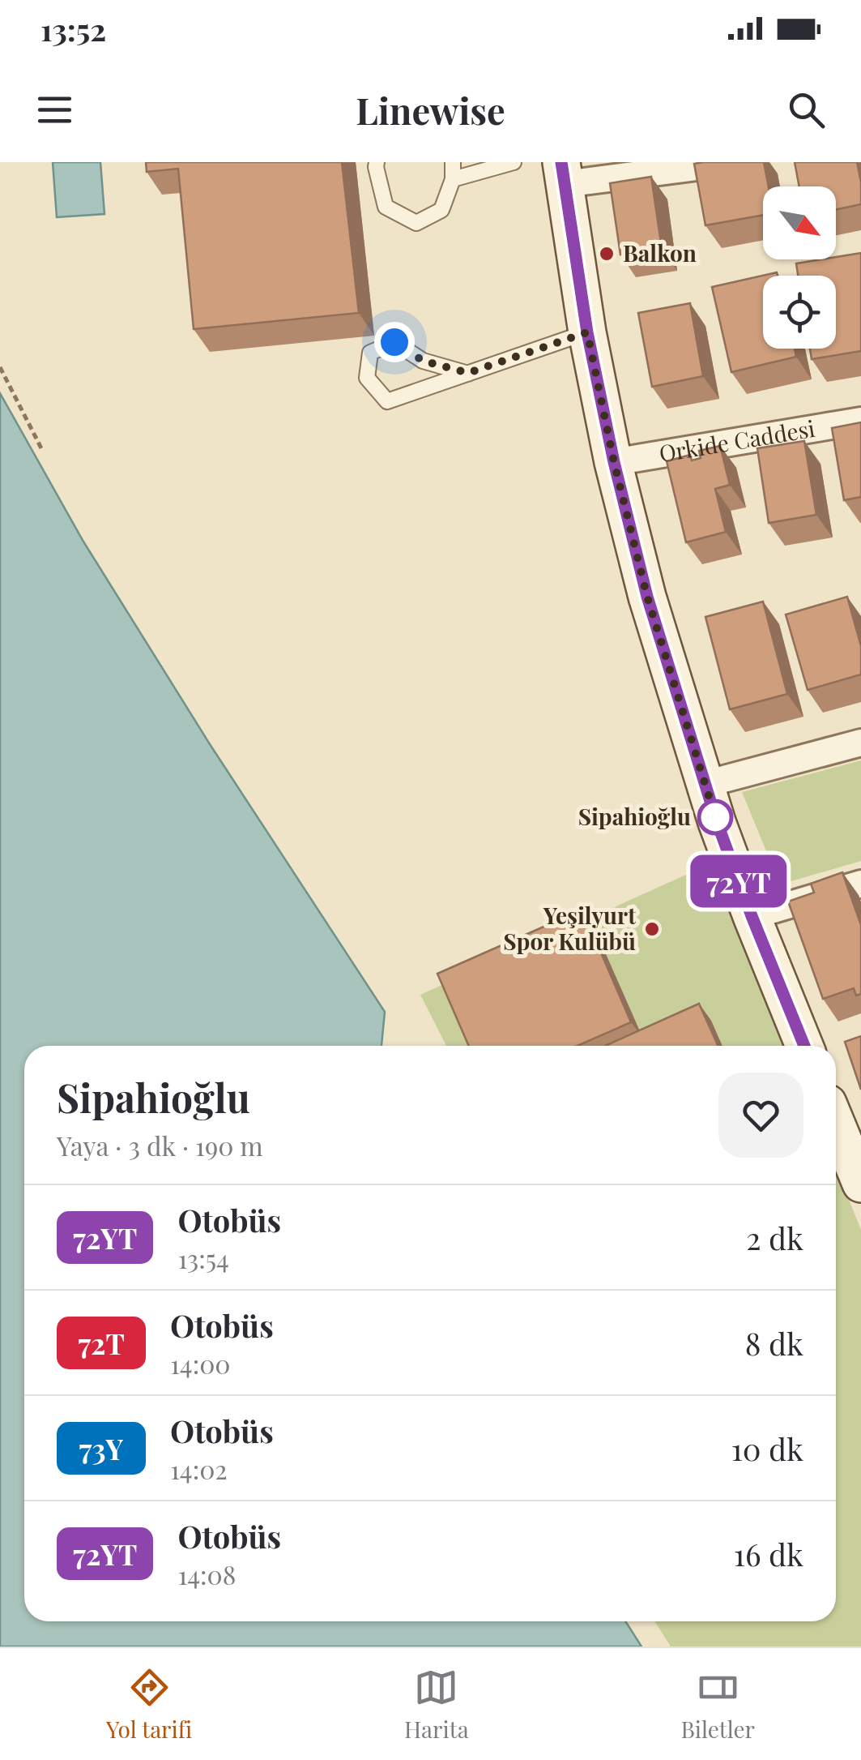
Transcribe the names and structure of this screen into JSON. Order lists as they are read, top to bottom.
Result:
{
  "streets": {
    "street": ["Orkide Caddesi"]
  },
  "places": ["Balkon", "Sipahioğlu", "Yeşilyurt Spor Kulübü"],
  "lines": ["bus line 72YT"],
  "north": "bottom right",
  "page": {
    "status": "13:52",
    "header": "Linewise",
    "on_map": "72YT",
    "heading": ["Sipahioğlu", "Yaya · 3 dk · 190 m"],
    "list": [
      {
        "mark": "72YT",
        "name": "Otobüs",
        "note": "13:54",
        "value": "2 dk"
      },
      {
        "mark": "72T",
        "name": "Otobüs",
        "note": "14:00",
        "value": "8 dk"
      },
      {
        "mark": "73Y",
        "name": "Otobüs",
        "note": "14:02",
        "value": "10 dk"
      },
      {
        "mark": "72YT",
        "name": "Otobüs",
        "note": "14:08",
        "value": "16 dk"
      }
    ],
    "tabs": ["Yol tarifi", "Harita", "Biletler"]
  }
}
